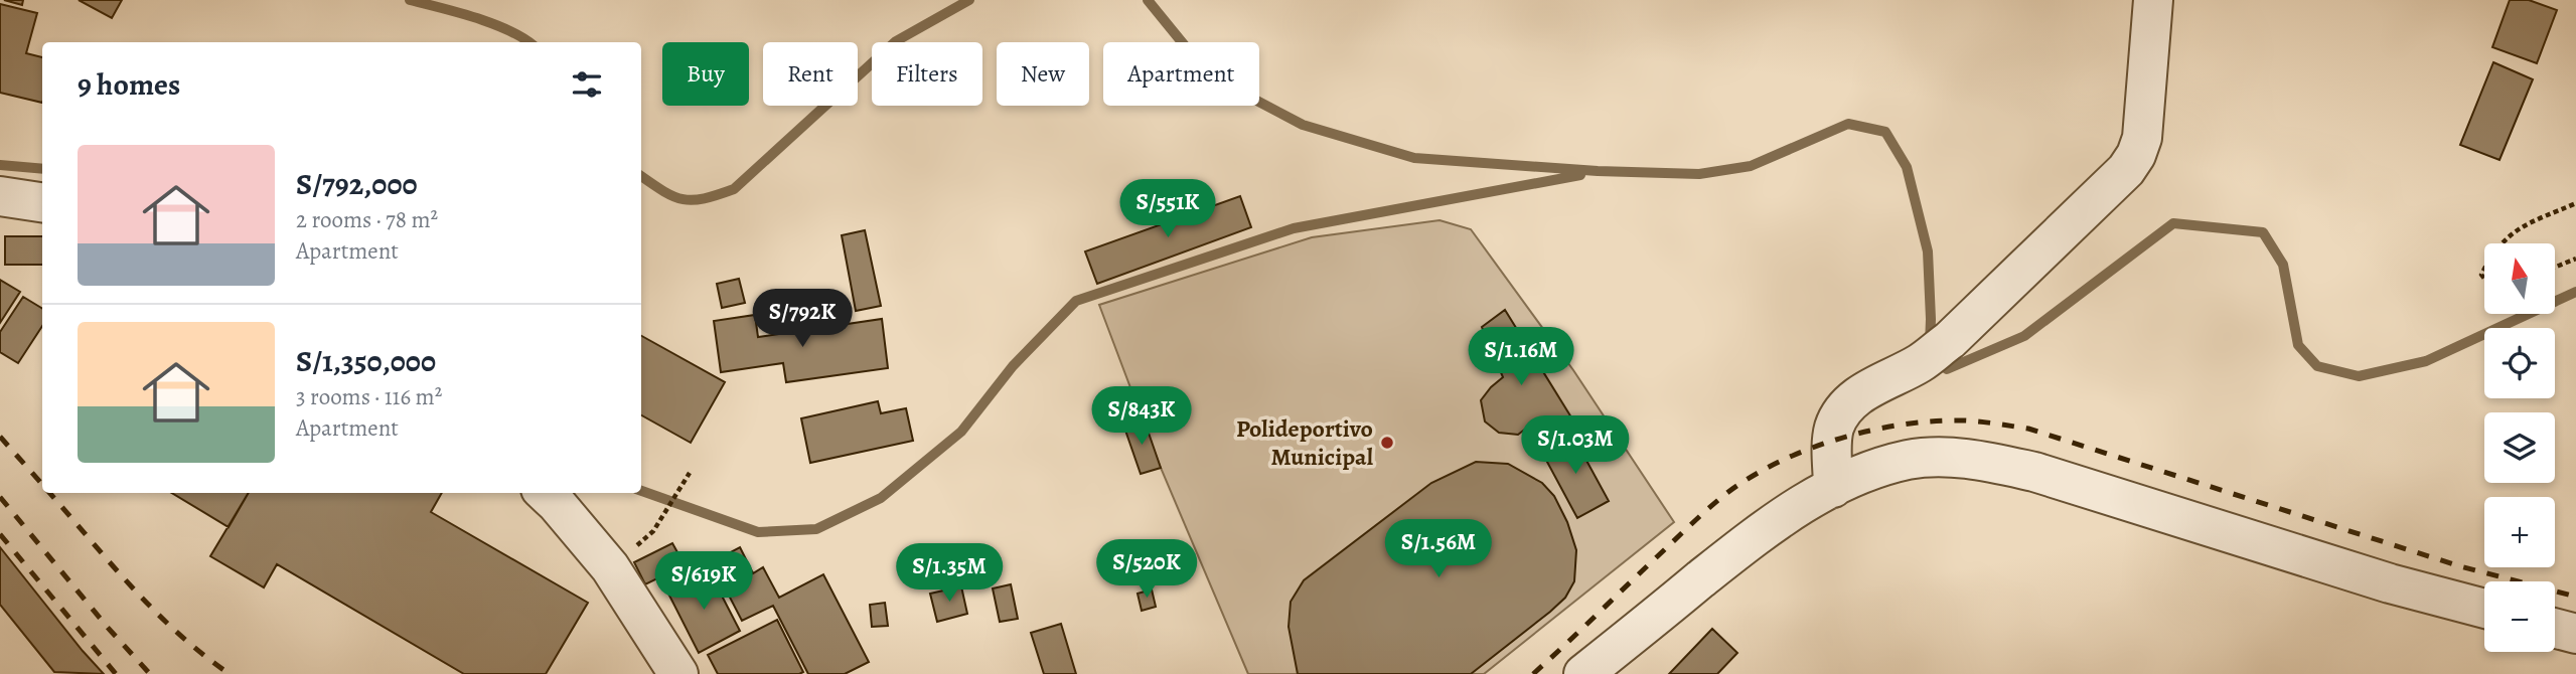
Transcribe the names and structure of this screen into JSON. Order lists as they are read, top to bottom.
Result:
{
  "places": ["Polideportivo Municipal"],
  "north": "top",
  "page": {
    "chip": [
      "Buy",
      "Rent",
      "Filters",
      "New",
      "Apartment"
    ],
    "heading": "9 homes",
    "list": [
      {
        "name": "S/792,000",
        "note": "2 rooms · 78 m² · Apartment"
      },
      {
        "name": "S/1,350,000",
        "note": "3 rooms · 116 m² · Apartment"
      }
    ],
    "price": [
      "S/551K",
      "S/792K",
      "S/1.16M",
      "S/843K",
      "S/1.03M",
      "S/1.56M",
      "S/520K",
      "S/1.35M",
      "S/619K"
    ],
    "map_buttons": ["+", "−"]
  }
}
